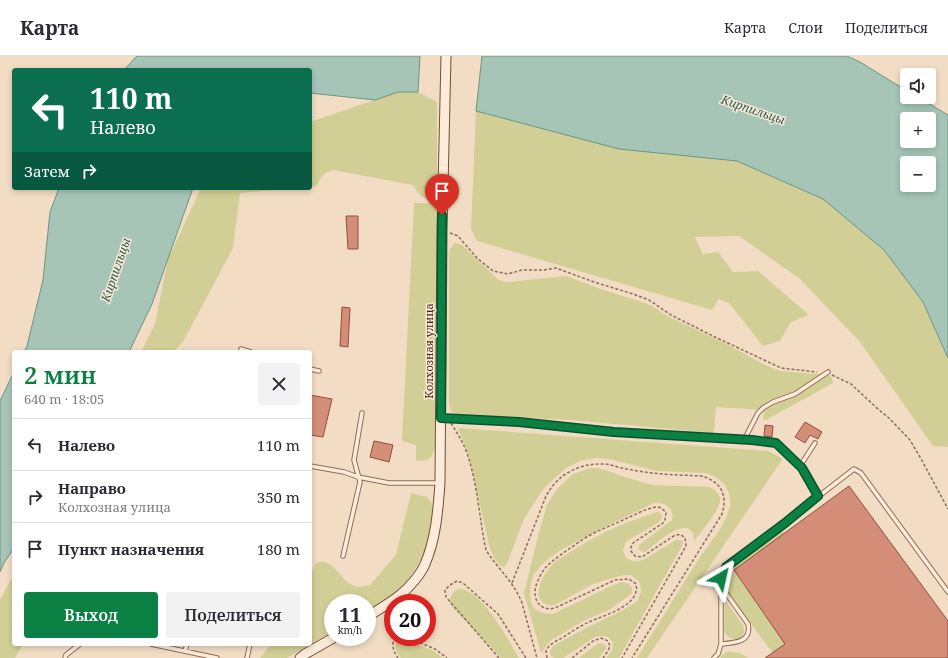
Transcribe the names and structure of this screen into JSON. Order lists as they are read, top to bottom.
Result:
{
  "streets": {
    "main road": ["Колхозная улица"]
  },
  "water": ["Кирпильцы"],
  "page": {
    "header": "Карта",
    "nav": ["Карта", "Слои", "Поделиться"],
    "map_buttons": ["+", "−"],
    "turn": ["110 m", "Налево"],
    "then": "Затем",
    "heading": ["2 мин", "640 m · 18:05"],
    "list": [
      {
        "name": "Налево",
        "value": "110 m"
      },
      {
        "name": "Направо",
        "note": "Колхозная улица",
        "value": "350 m"
      },
      {
        "name": "Пункт назначения",
        "value": "180 m"
      }
    ],
    "buttons": ["Выход", "Поделиться"],
    "speed": "11 km/h",
    "limit": "20"
  }
}
